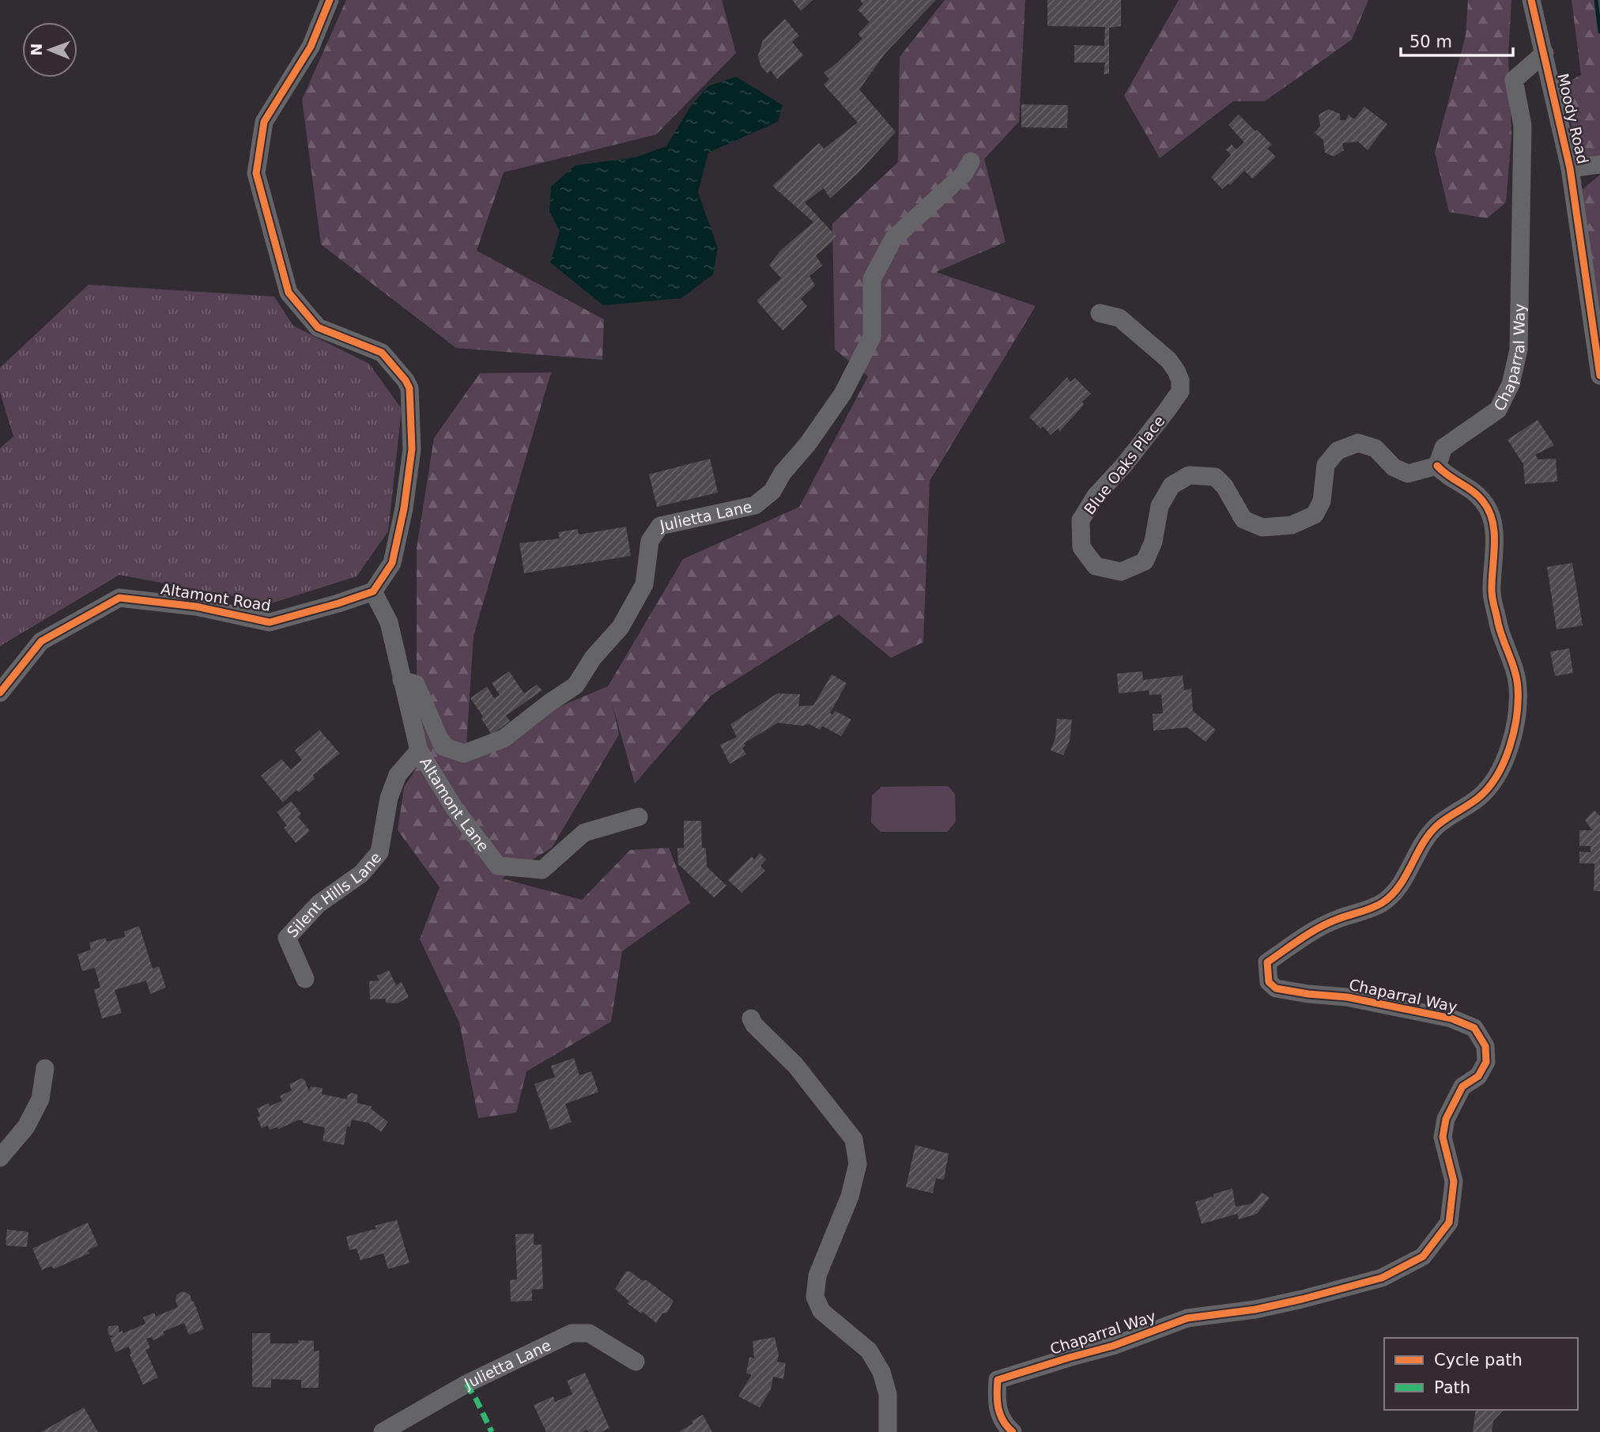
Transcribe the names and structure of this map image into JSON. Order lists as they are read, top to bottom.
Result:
{
  "streets": {
    "street": [
      "Moody Road",
      "Chaparral Way",
      "Blue Oaks Place",
      "Julietta Lane",
      "Altamont Road",
      "Altamont Lane",
      "Silent Hills Lane"
    ]
  },
  "crossings": [
    ["Moody Road", "Chaparral Way"],
    ["Chaparral Way", "Blue Oaks Place"],
    ["Julietta Lane", "Altamont Lane"],
    ["Altamont Road", "Altamont Lane"],
    ["Altamont Lane", "Silent Hills Lane"]
  ],
  "legend": ["Cycle path", "Path"],
  "scale_bar": "50 m",
  "north": "left"
}
